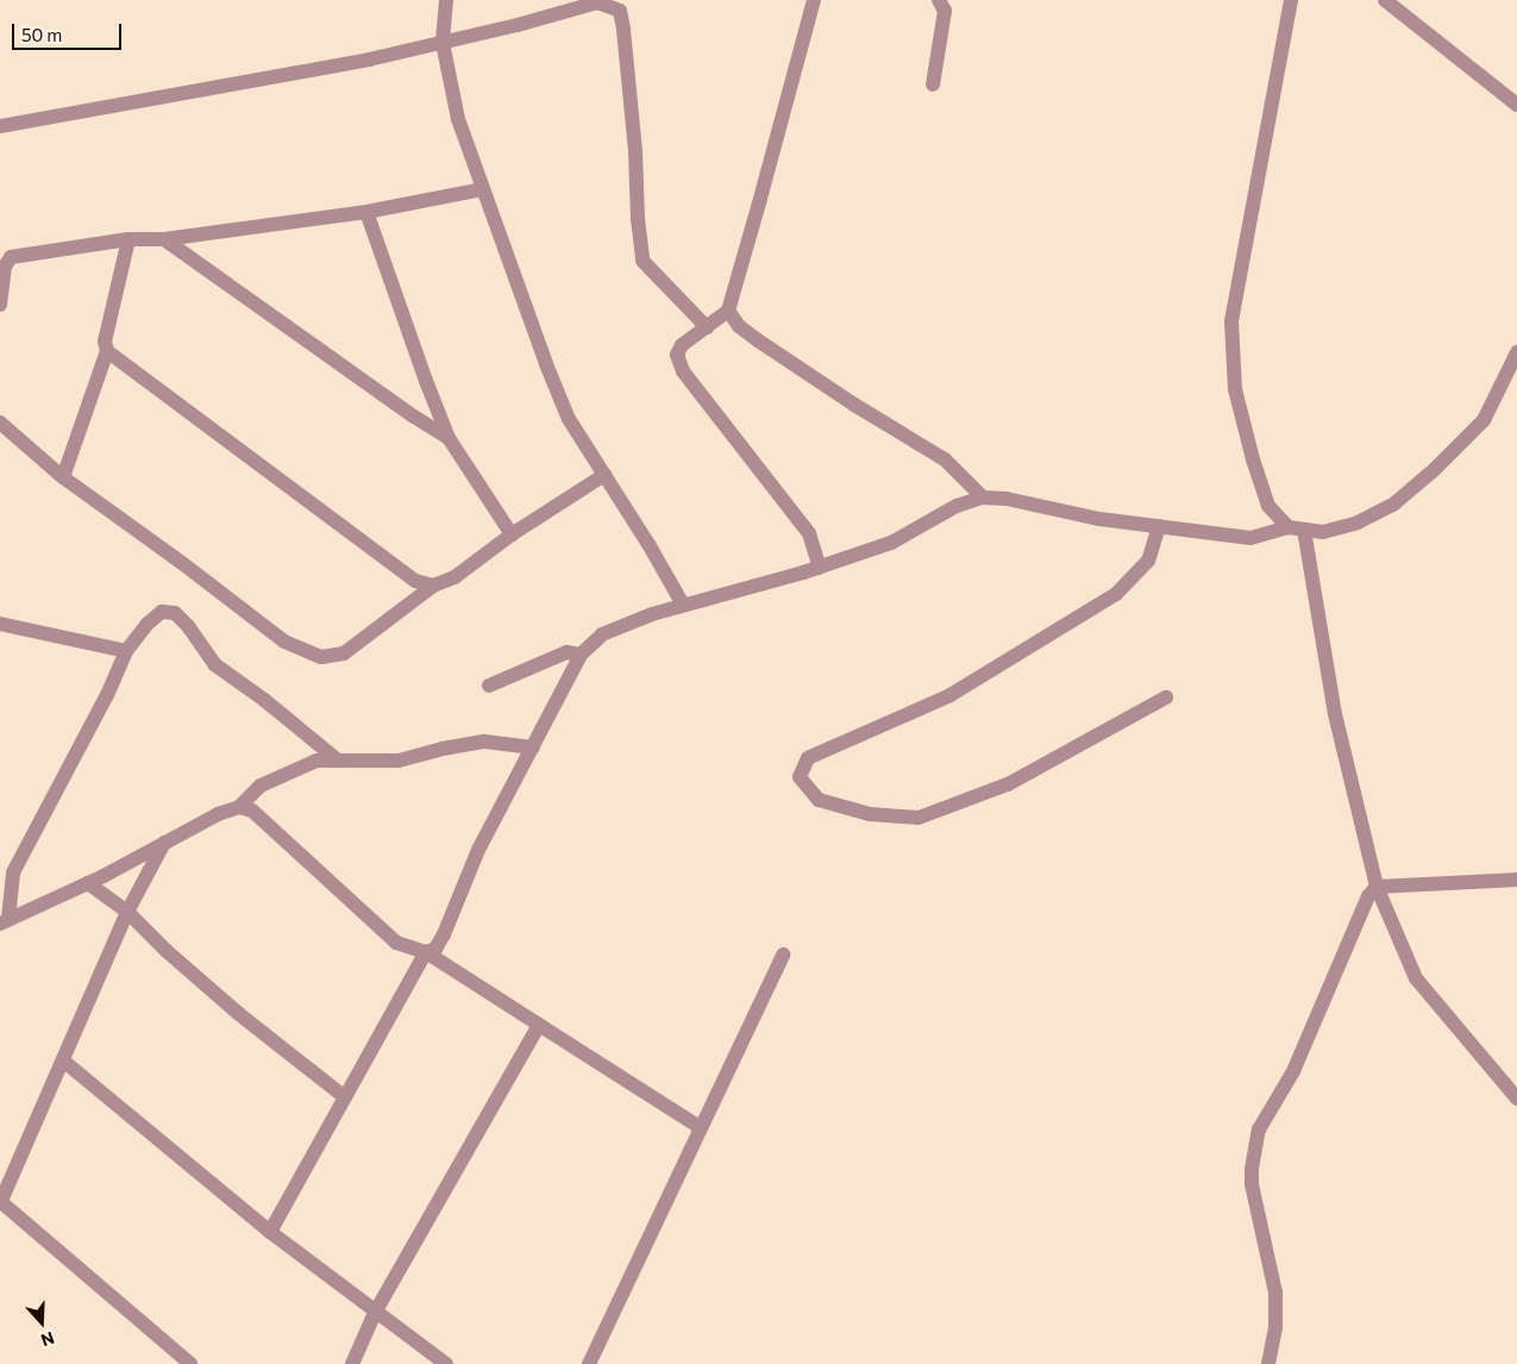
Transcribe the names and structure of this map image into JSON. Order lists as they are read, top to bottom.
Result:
{
  "scale_bar": "50 m",
  "north": "bottom"
}
